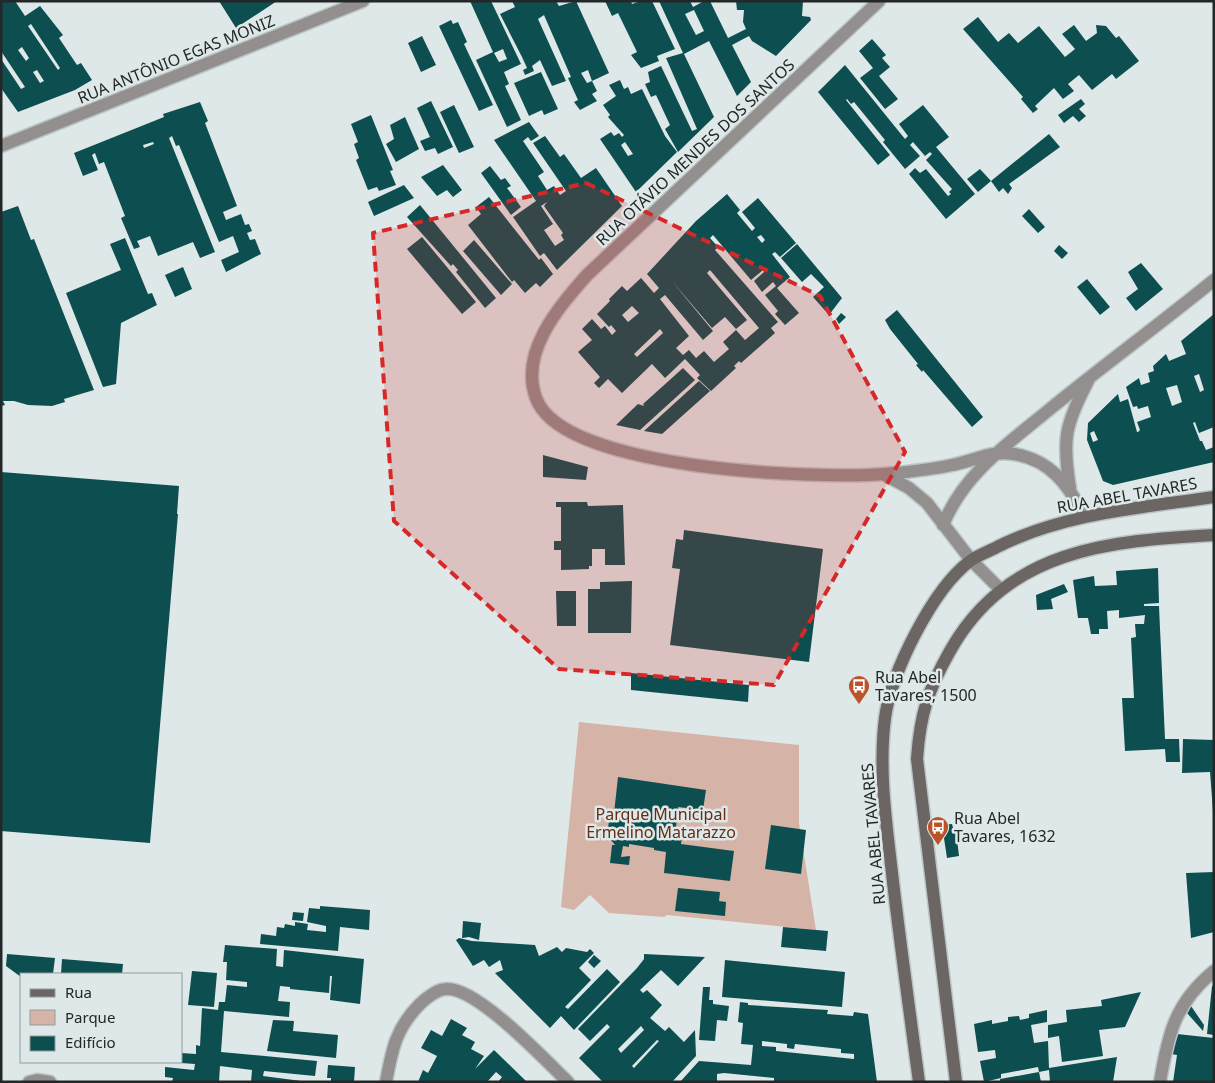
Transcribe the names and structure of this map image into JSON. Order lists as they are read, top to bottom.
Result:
{
  "streets": {
    "street": ["RUA ANTÔNIO EGAS MONIZ", "RUA OTÁVIO MENDES DOS SANTOS", "RUA ABEL TAVARES"]
  },
  "parks": ["Parque Municipal Ermelino Matarazzo"],
  "places": {
    "bus stop": ["Rua Abel Tavares, 1500", "Rua Abel Tavares, 1632"]
  },
  "legend": ["Rua", "Parque", "Edifício"]
}
